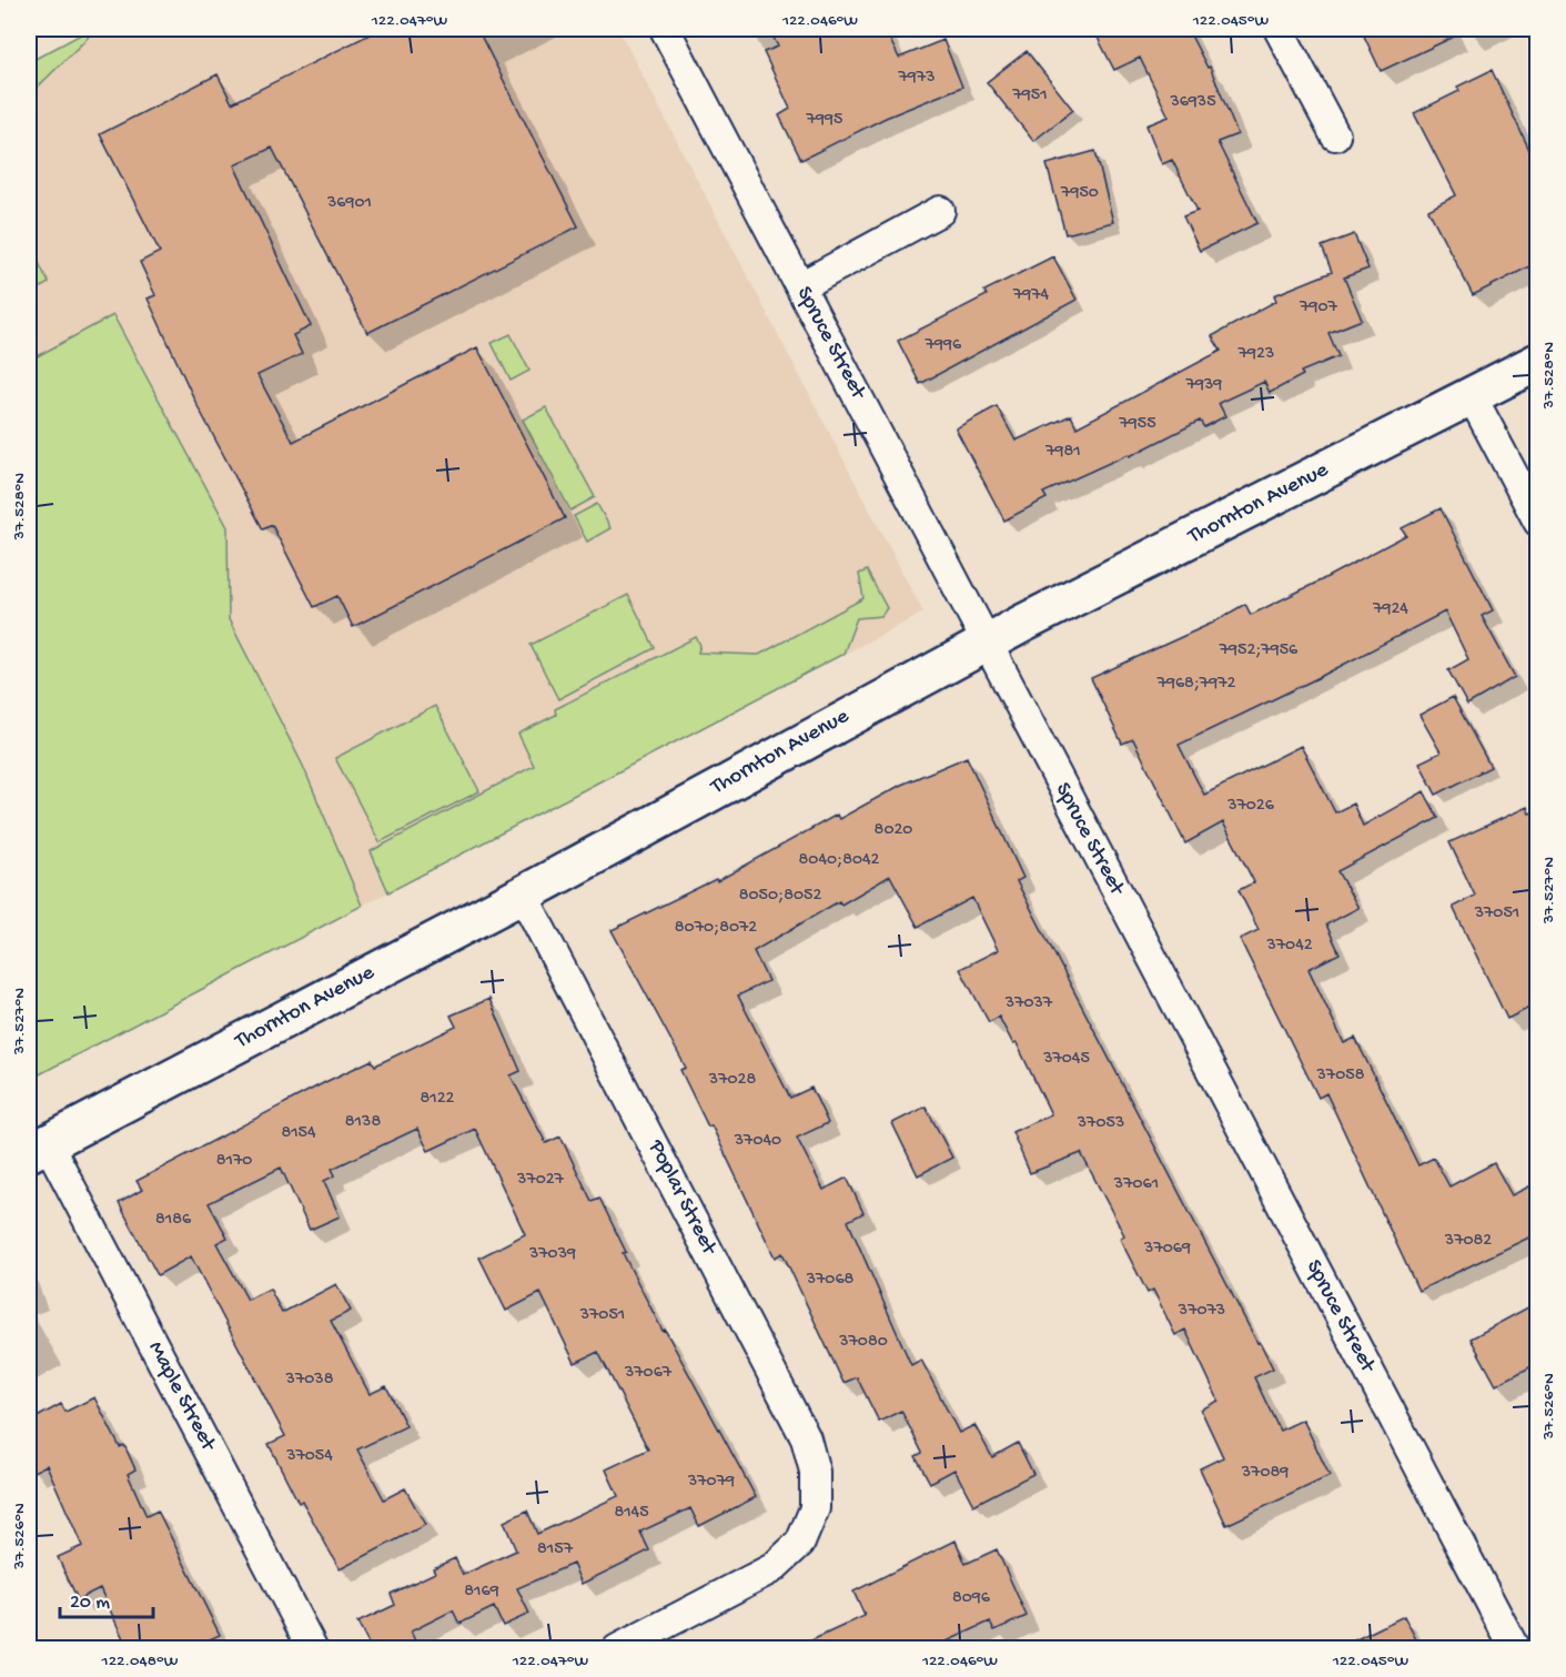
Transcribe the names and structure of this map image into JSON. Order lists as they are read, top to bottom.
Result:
{
  "streets": {
    "main road": ["Thornton Avenue"],
    "street": ["Spruce Street", "Poplar Street", "Maple Street"]
  },
  "crossings": [
    ["Spruce Street", "Thornton Avenue"],
    ["Thornton Avenue", "Poplar Street"],
    ["Thornton Avenue", "Maple Street"]
  ],
  "house_numbers": [
    "7973",
    "7951",
    "36935",
    "7995",
    "7950",
    "36901",
    "7974",
    "7907",
    "7996",
    "7923",
    "7939",
    "7955",
    "7981",
    "7924",
    "7952;7956",
    "7968;7972",
    "37026",
    "8020",
    "8040;8042",
    "8050;8052",
    "37051",
    "8070;8072",
    "37042",
    "37037",
    "37045",
    "37058",
    "37028",
    "8122",
    "8138",
    "37053",
    "8154",
    "37040",
    "8170",
    "37027",
    "37061",
    "8186",
    "37082",
    "37069",
    "37039",
    "37068",
    "37073",
    "37051",
    "37080",
    "37067",
    "37038",
    "37054",
    "37089",
    "37079",
    "8145",
    "8157",
    "8169",
    "8096"
  ],
  "scale_bar": "20 m",
  "coordinates": [
    "122.047°W",
    "122.046°W",
    "122.045°W",
    "37.528°N",
    "37.527°N",
    "37.526°N",
    "122.048°W"
  ]
}
